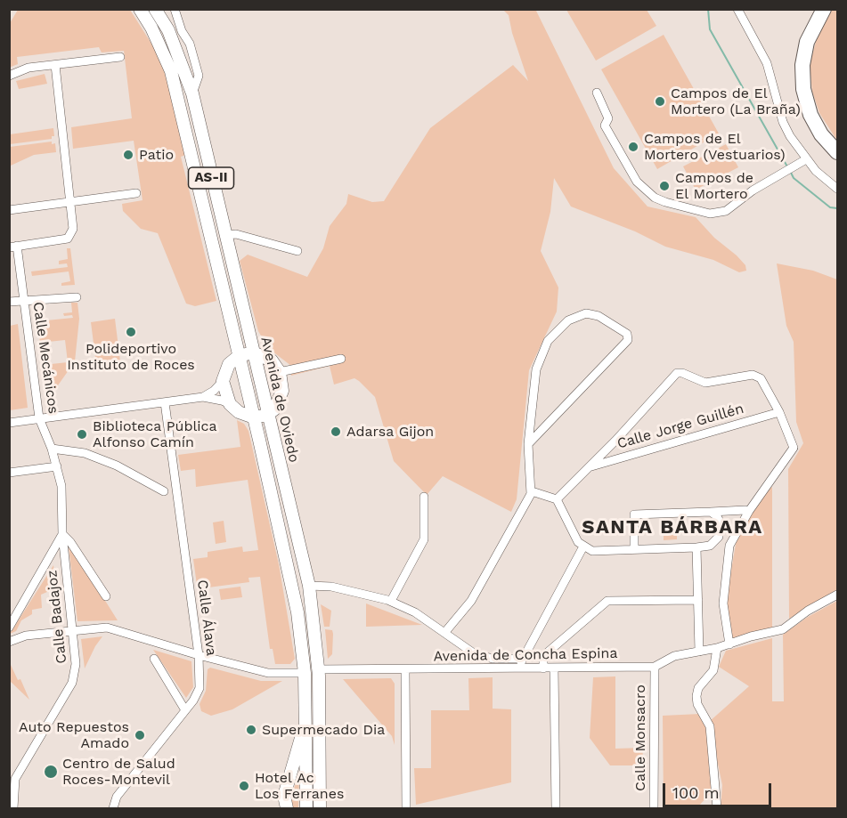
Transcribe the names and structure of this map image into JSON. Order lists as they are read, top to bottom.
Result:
{
  "streets": {
    "main road": ["AS-II", "Avenida de Oviedo"],
    "street": [
      "Calle Mecánicos",
      "Calle Jorge Guillén",
      "Calle Badajoz",
      "Calle Álava",
      "Avenida de Concha Espina",
      "Calle Monsacro"
    ]
  },
  "crossings": [
    ["Calle Mecánicos", "Calle Badajoz"],
    ["Avenida de Oviedo", "Avenida de Concha Espina"],
    ["Avenida de Concha Espina", "Calle Monsacro"]
  ],
  "districts": ["SANTA BÁRBARA"],
  "places": [
    "Campos de El Mortero (La Braña)",
    "Campos de El Mortero (Vestuarios)",
    "Patio",
    "Campos de El Mortero",
    "Polideportivo Instituto de Roces",
    "Adarsa Gijon",
    "Biblioteca Pública Alfonso Camín",
    "Supermecado Dia",
    "Auto Repuestos Amado",
    "Centro de Salud Roces-Montevil",
    "Hotel Ac Los Ferranes"
  ],
  "scale_bar": "100 m"
}
